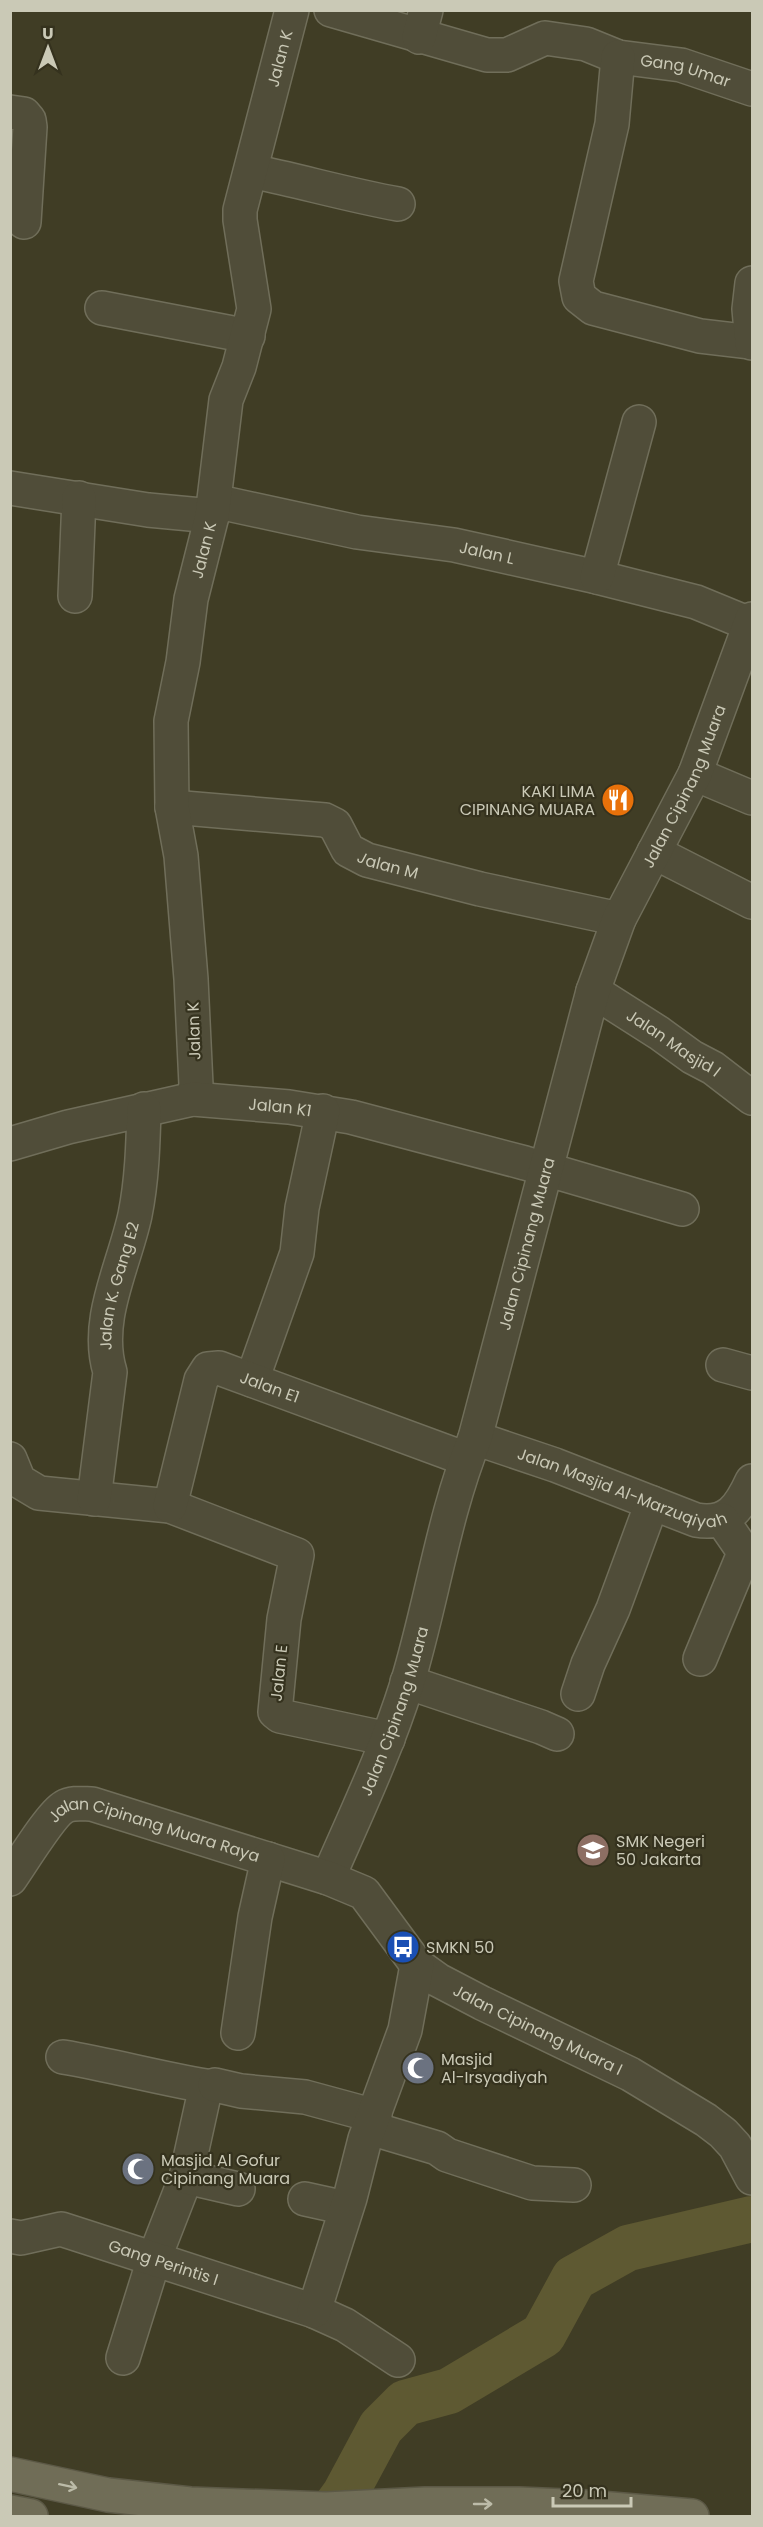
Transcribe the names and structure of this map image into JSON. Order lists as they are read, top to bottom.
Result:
{
  "streets": {
    "street": [
      "Jalan K",
      "Gang Umar",
      "Jalan L",
      "Jalan Cipinang Muara",
      "Jalan M",
      "Jalan Masjid I",
      "Jalan K1",
      "Jalan K. Gang E2",
      "Jalan E1",
      "Jalan Masjid Al-Marzuqiyah",
      "Jalan E",
      "Jalan Cipinang Muara Raya",
      "Jalan Cipinang Muara I",
      "Gang Perintis I"
    ]
  },
  "crossings": [
    ["Jalan K", "Jalan L"],
    ["Jalan K", "Jalan M"],
    ["Jalan K", "Jalan K1"],
    ["Jalan L", "Jalan Cipinang Muara"],
    ["Jalan Cipinang Muara", "Jalan M"],
    ["Jalan Cipinang Muara", "Jalan Masjid I"],
    ["Jalan Cipinang Muara", "Jalan K1"],
    ["Jalan Cipinang Muara", "Jalan E1"],
    ["Jalan Cipinang Muara", "Jalan Masjid Al-Marzuqiyah"],
    ["Jalan Cipinang Muara", "Jalan E"],
    ["Jalan Cipinang Muara", "Jalan Cipinang Muara Raya"],
    ["Jalan Cipinang Muara", "Jalan Cipinang Muara I"],
    ["Jalan K1", "Jalan K. Gang E2"],
    ["Jalan E1", "Jalan Masjid Al-Marzuqiyah"],
    ["Jalan E1", "Jalan E"],
    ["Jalan Cipinang Muara Raya", "Jalan Cipinang Muara I"]
  ],
  "places": {
    "restaurant": ["KAKI LIMA CIPINANG MUARA"],
    "school or university": ["SMK Negeri 50 Jakarta"],
    "bus stop": ["SMKN 50"],
    "mosque": ["Masjid Al-Irsyadiyah", "Masjid Al Gofur Cipinang Muara"]
  },
  "scale_bar": "20 m",
  "north": "top"
}
